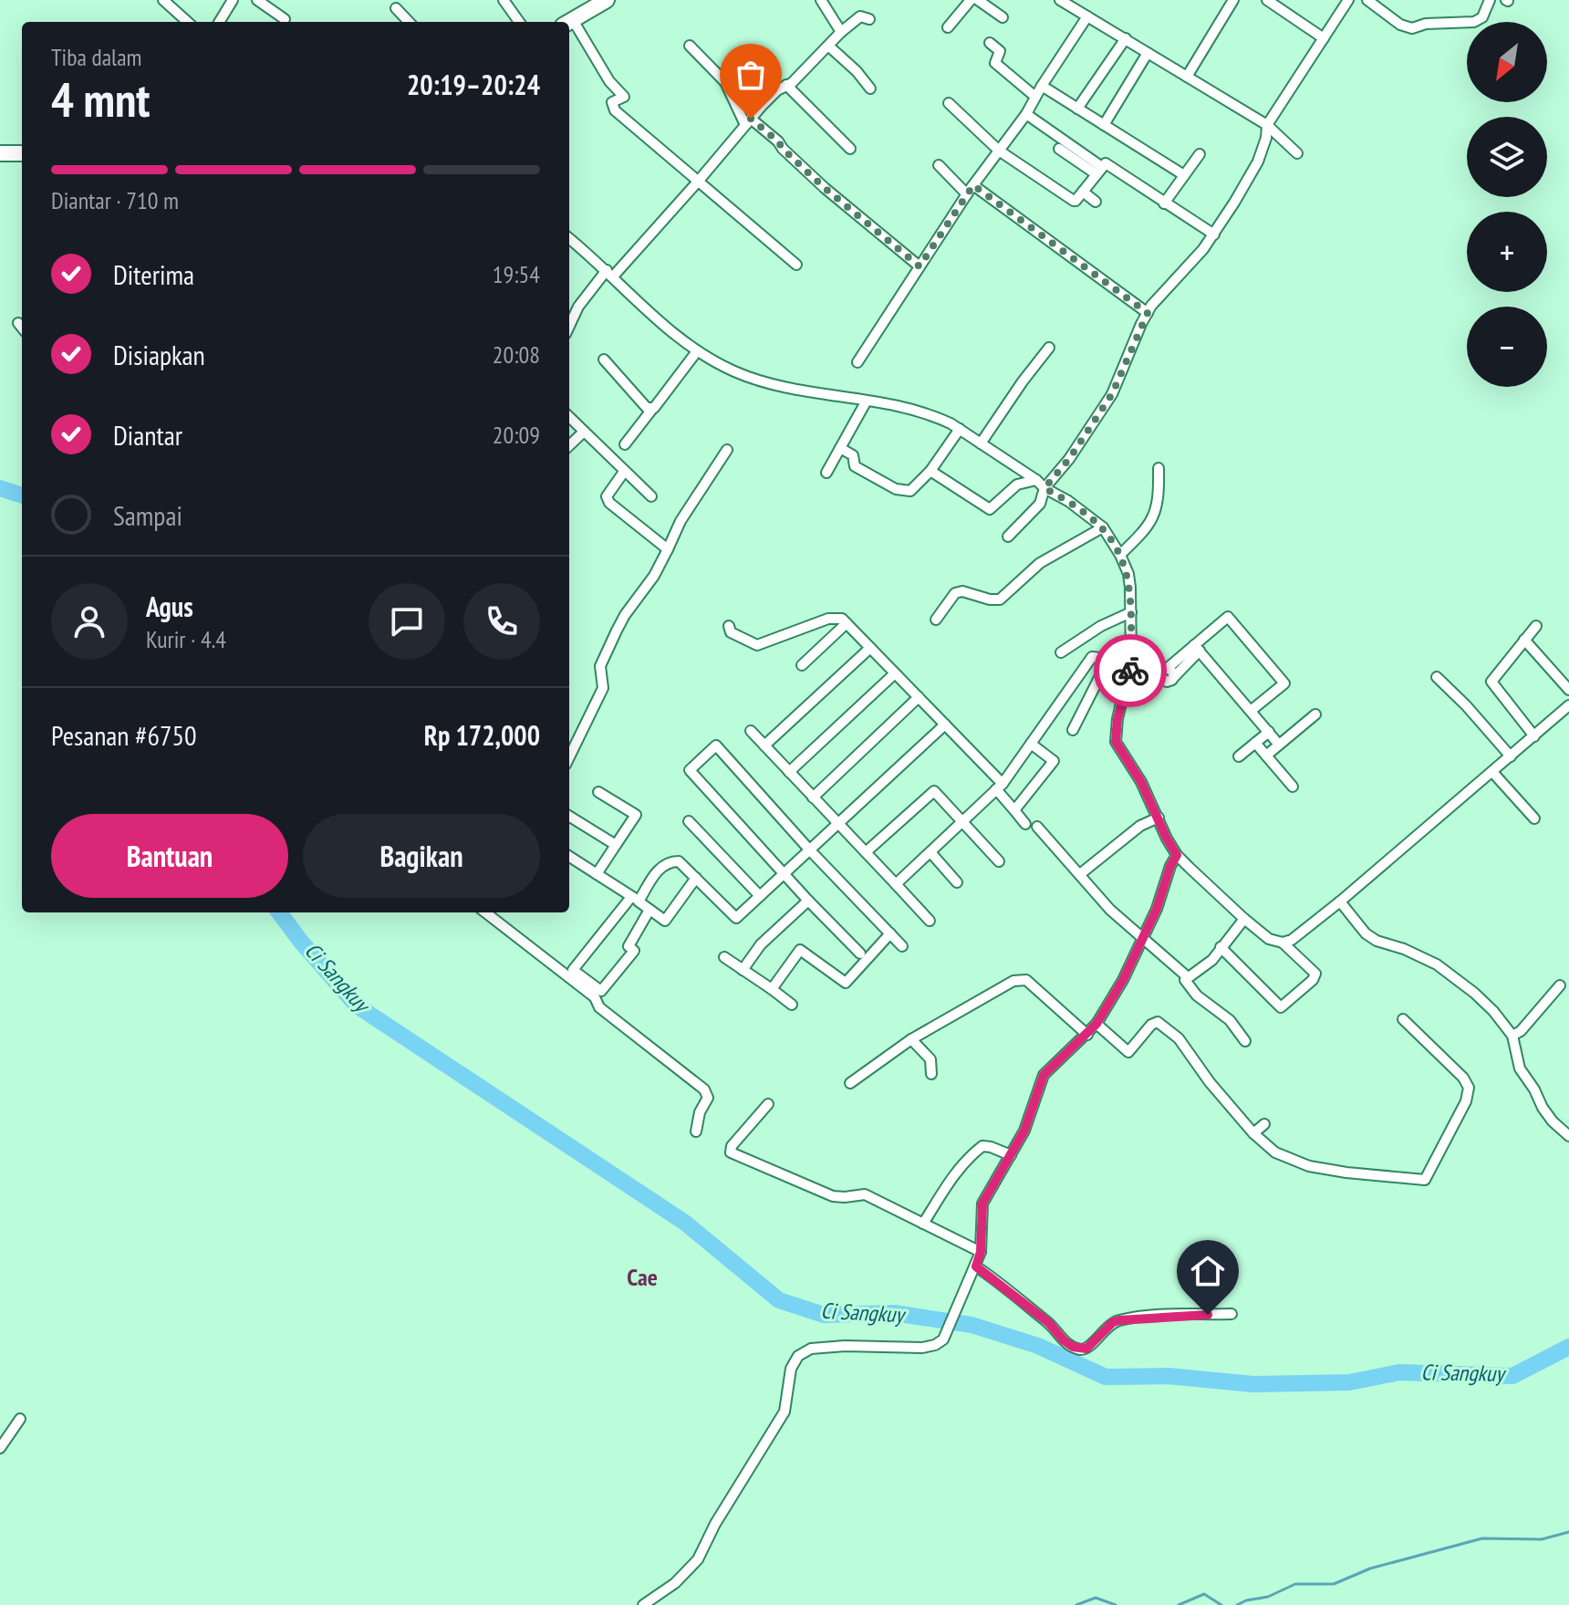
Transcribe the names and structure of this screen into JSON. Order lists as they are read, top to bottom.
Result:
{
  "districts": ["Cae"],
  "water": ["Ci Sangkuy"],
  "north": "bottom left",
  "page": {
    "map_buttons": ["+", "−"],
    "heading": ["4 mnt", "Tiba dalam", "20:19–20:24"],
    "panel": [
      "Agus",
      "Kurir · 4.4",
      "Pesanan #6750",
      "Rp 172,000"
    ],
    "bar": "Diantar · 710 m",
    "list": [
      ["Diterima", "19:54"],
      ["Disiapkan", "20:08"],
      ["Diantar", "20:09"],
      "Sampai"
    ],
    "buttons": ["Bantuan", "Bagikan"]
  }
}
